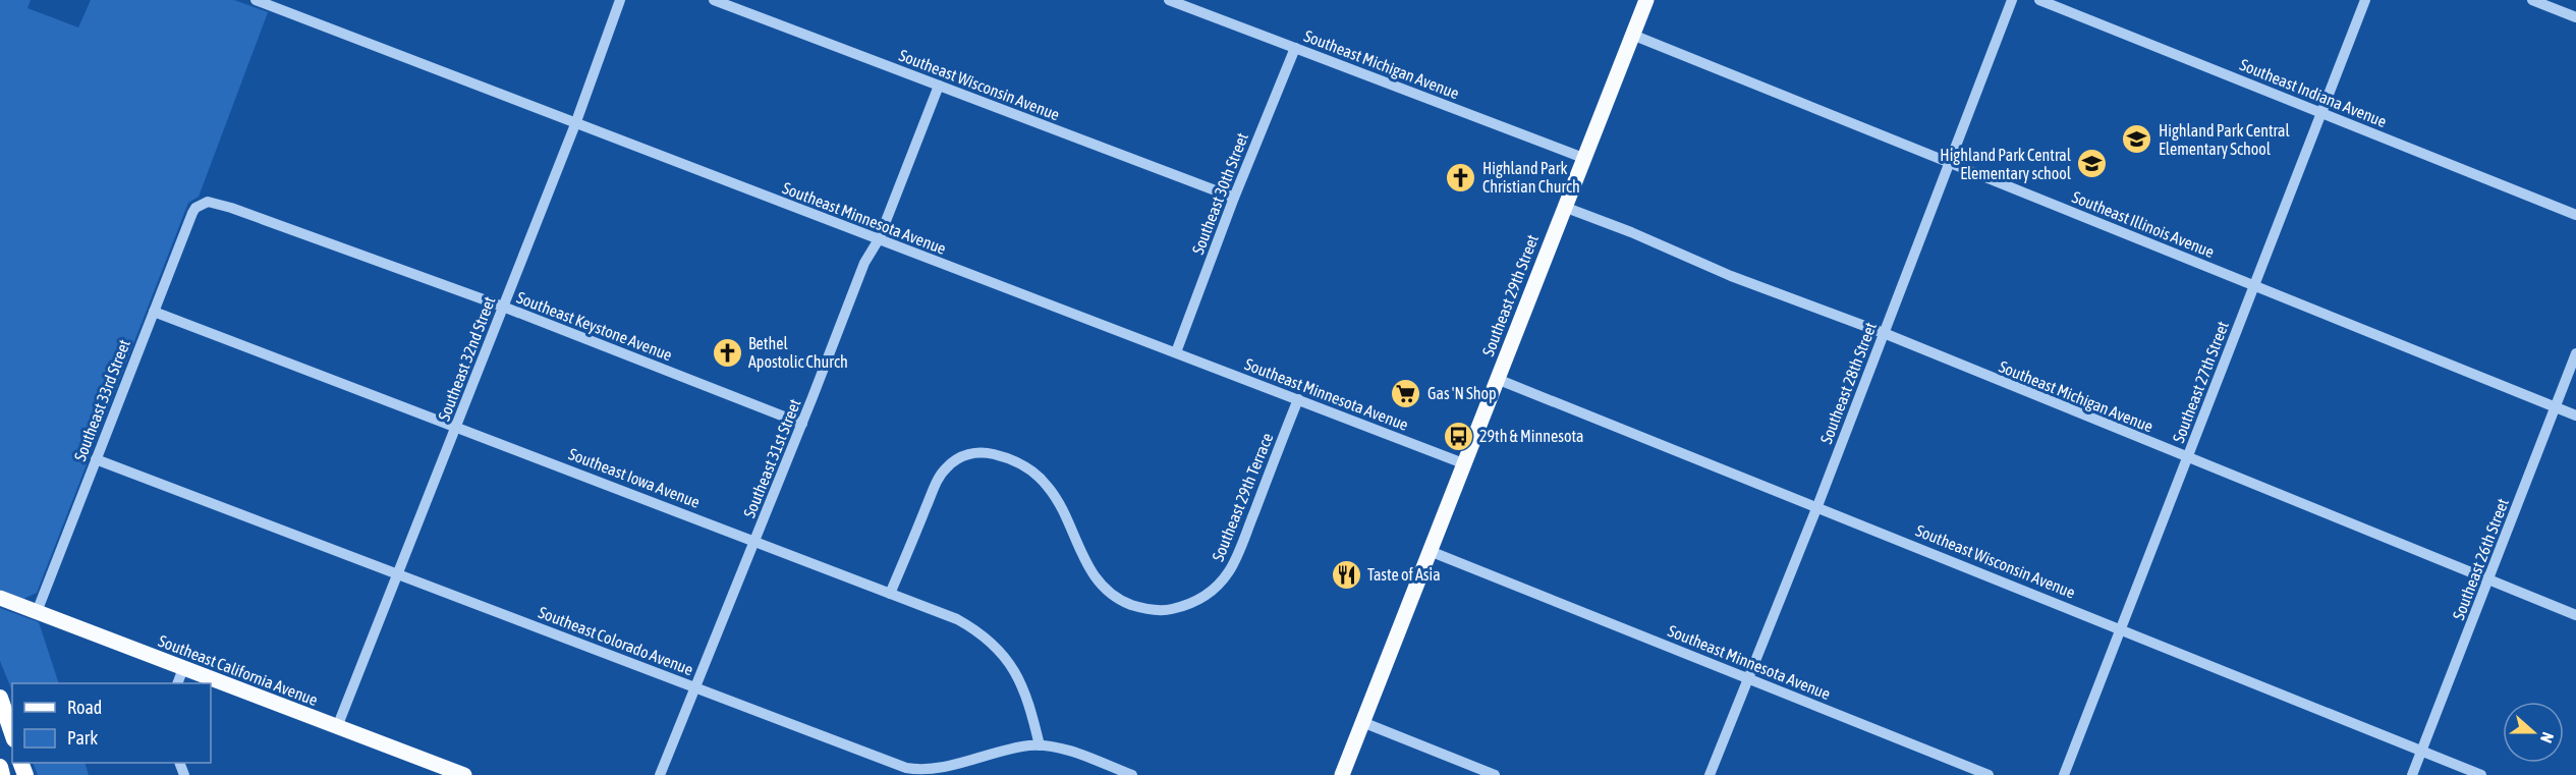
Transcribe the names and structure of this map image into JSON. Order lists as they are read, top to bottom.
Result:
{
  "streets": {
    "main road": ["Southeast 29th Street", "Southeast California Avenue"],
    "street": [
      "Southeast Michigan Avenue",
      "Southeast Wisconsin Avenue",
      "Southeast Indiana Avenue",
      "Southeast 30th Street",
      "Southeast Minnesota Avenue",
      "Southeast Illinois Avenue",
      "Southeast Keystone Avenue",
      "Southeast 32nd Street",
      "Southeast 27th Street",
      "Southeast 28th Street",
      "Southeast 33rd Street",
      "Southeast 31st Street",
      "Southeast Iowa Avenue",
      "Southeast 29th Terrace",
      "Southeast 26th Street",
      "Southeast Colorado Avenue"
    ]
  },
  "crossings": [
    ["Southeast Michigan Avenue", "Southeast 30th Street"],
    ["Southeast Michigan Avenue", "Southeast 29th Street"],
    ["Southeast Michigan Avenue", "Southeast 27th Street"],
    ["Southeast Michigan Avenue", "Southeast 28th Street"],
    ["Southeast Michigan Avenue", "Southeast 26th Street"],
    ["Southeast Wisconsin Avenue", "Southeast 30th Street"],
    ["Southeast Wisconsin Avenue", "Southeast 29th Street"],
    ["Southeast Wisconsin Avenue", "Southeast 27th Street"],
    ["Southeast Wisconsin Avenue", "Southeast 28th Street"],
    ["Southeast Wisconsin Avenue", "Southeast 31st Street"],
    ["Southeast Wisconsin Avenue", "Southeast 26th Street"],
    ["Southeast Indiana Avenue", "Southeast 27th Street"],
    ["Southeast 30th Street", "Southeast Minnesota Avenue"],
    ["Southeast Minnesota Avenue", "Southeast 29th Street"],
    ["Southeast Minnesota Avenue", "Southeast 32nd Street"],
    ["Southeast Minnesota Avenue", "Southeast 28th Street"],
    ["Southeast Minnesota Avenue", "Southeast 31st Street"],
    ["Southeast Minnesota Avenue", "Southeast 29th Terrace"],
    ["Southeast Illinois Avenue", "Southeast 29th Street"],
    ["Southeast Illinois Avenue", "Southeast 27th Street"],
    ["Southeast Illinois Avenue", "Southeast 28th Street"],
    ["Southeast Illinois Avenue", "Southeast 26th Street"],
    ["Southeast Keystone Avenue", "Southeast 32nd Street"],
    ["Southeast Keystone Avenue", "Southeast 33rd Street"],
    ["Southeast Keystone Avenue", "Southeast 31st Street"],
    ["Southeast 32nd Street", "Southeast Iowa Avenue"],
    ["Southeast 32nd Street", "Southeast Colorado Avenue"],
    ["Southeast 32nd Street", "Southeast California Avenue"],
    ["Southeast 33rd Street", "Southeast Iowa Avenue"],
    ["Southeast 33rd Street", "Southeast Colorado Avenue"],
    ["Southeast 33rd Street", "Southeast California Avenue"],
    ["Southeast 31st Street", "Southeast Iowa Avenue"],
    ["Southeast 31st Street", "Southeast Colorado Avenue"],
    ["Southeast Iowa Avenue", "Southeast 29th Terrace"],
    ["Southeast Iowa Avenue", "Southeast Colorado Avenue"]
  ],
  "places": {
    "school or university": ["Highland Park Central Elementary School", "Highland Park Central Elementary school"],
    "church": ["Highland Park Christian Church", "Bethel Apostolic Church"],
    "supermarket": ["Gas 'N Shop"],
    "bus stop": ["29th & Minnesota"],
    "restaurant": ["Taste of Asia"]
  },
  "legend": ["Road", "Park"],
  "north": "right"
}
